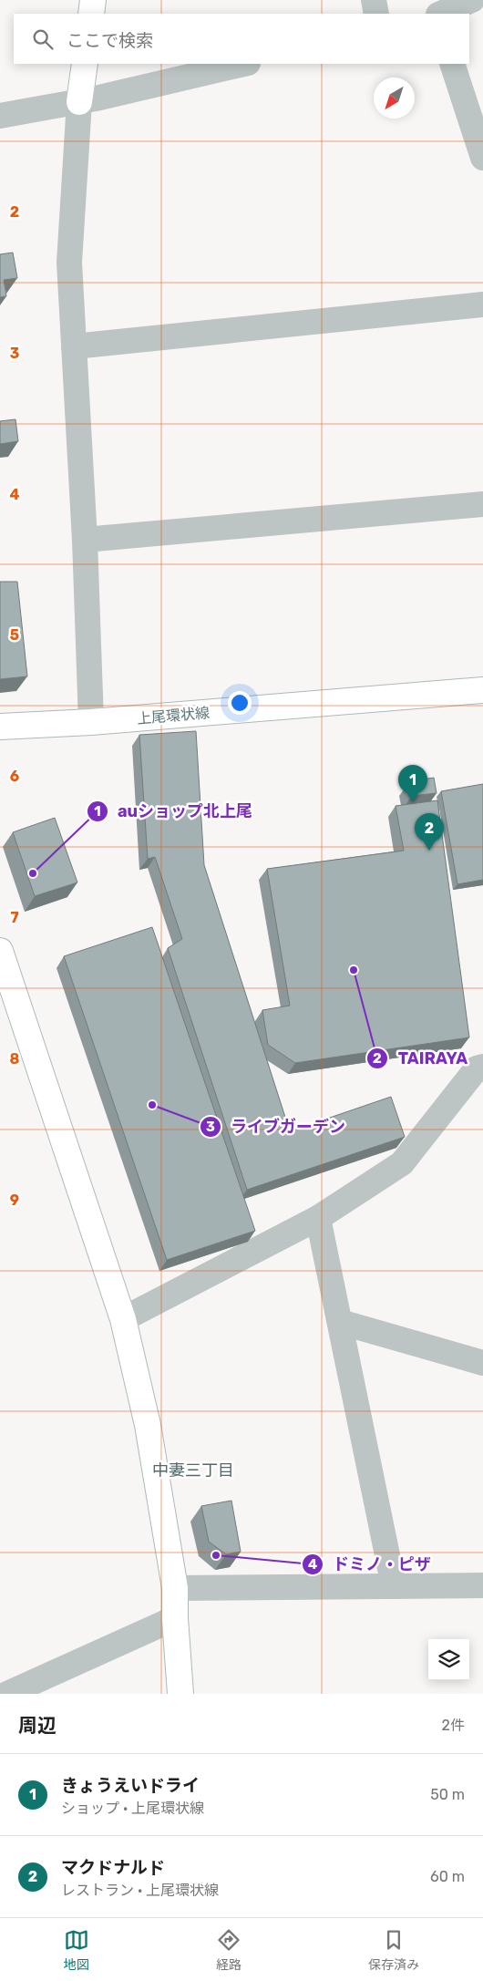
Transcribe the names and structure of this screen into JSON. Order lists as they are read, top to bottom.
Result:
{
  "streets": {
    "street": ["上尾環状線"]
  },
  "districts": ["中妻三丁目"],
  "places": [
    "auショップ北上尾",
    "TAIRAYA",
    "ライブガーデン",
    "ドミノ・ピザ"
  ],
  "north": "bottom left",
  "page": {
    "search": "ここで検索",
    "pins": ["1", "2"],
    "heading": ["周辺", "2件"],
    "list": [
      {
        "mark": "1",
        "name": "きょうえいドライ",
        "note": "ショップ · 上尾環状線",
        "value": "50 m"
      },
      {
        "mark": "2",
        "name": "マクドナルド",
        "note": "レストラン · 上尾環状線",
        "value": "60 m"
      }
    ],
    "nav": ["地図", "経路", "保存済み"]
  },
  "grid": {
    "rows": [
      "2",
      "3",
      "4",
      "5",
      "6",
      "7",
      "8",
      "9"
    ]
  }
}
